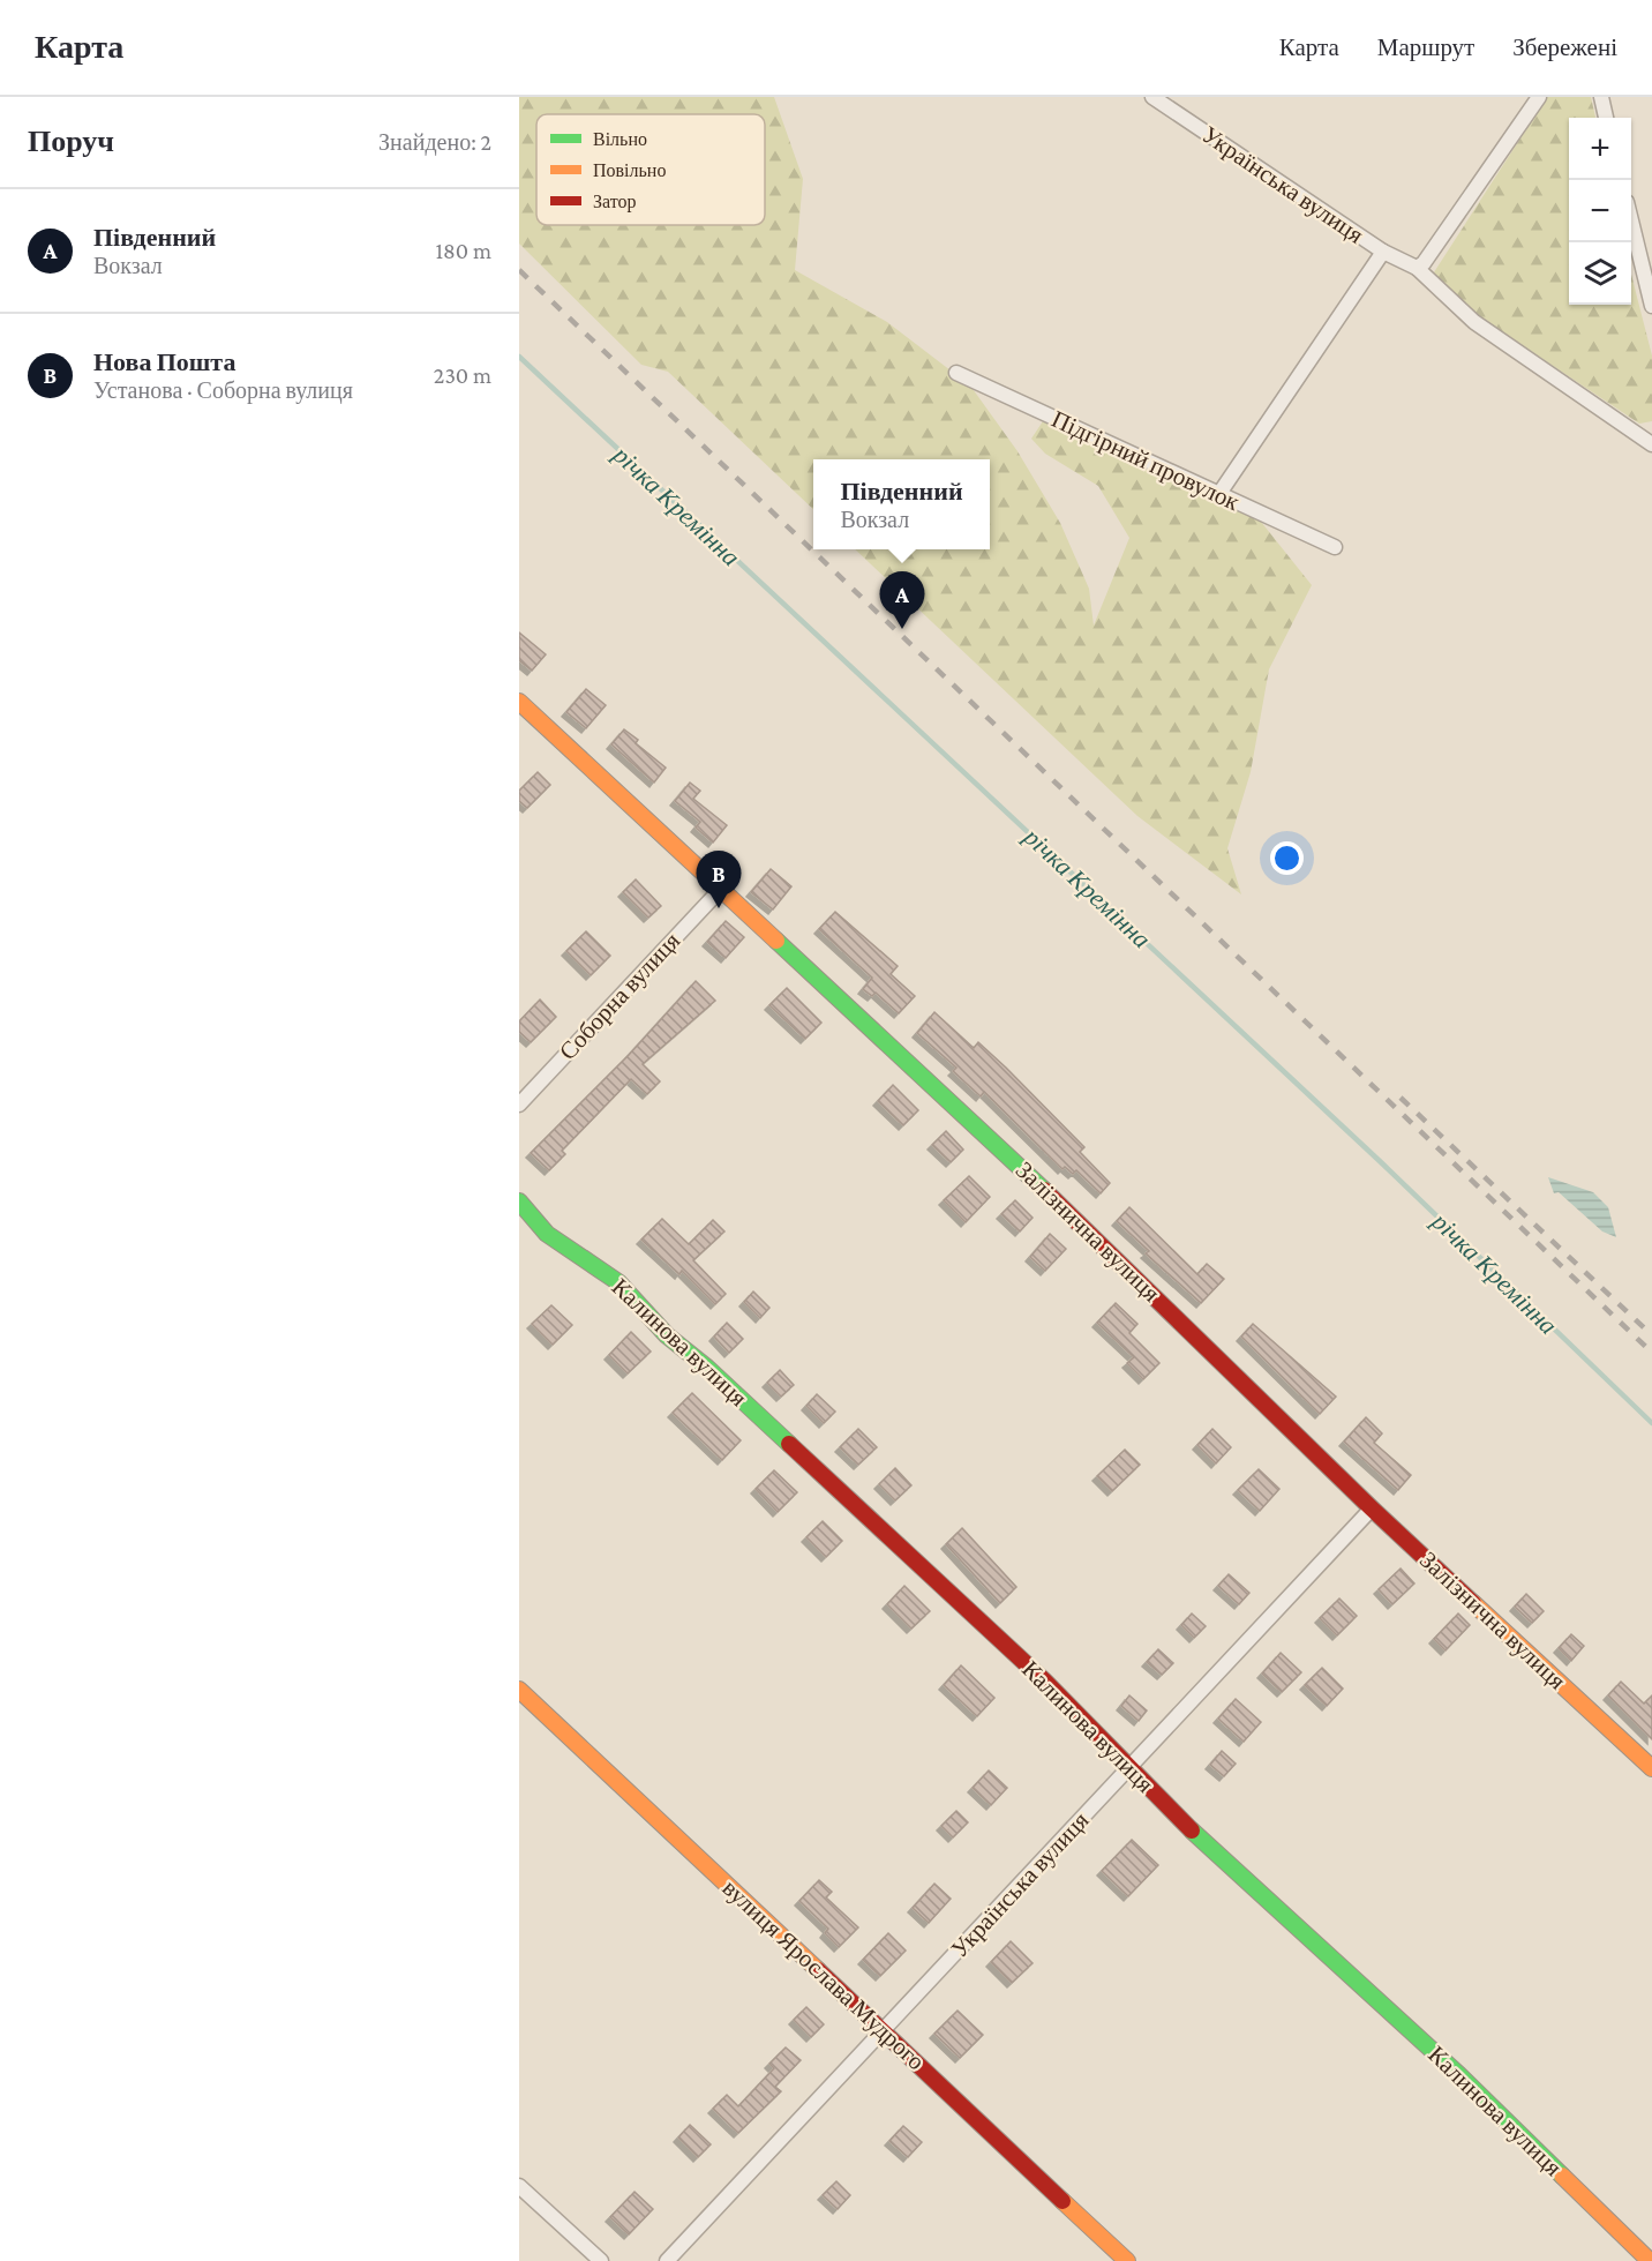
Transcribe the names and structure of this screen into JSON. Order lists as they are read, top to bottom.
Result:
{
  "streets": {
    "street": [
      "Українська вулиця",
      "Підгірний провулок",
      "Соборна вулиця",
      "Залізнична вулиця",
      "Калинова вулиця",
      "вулиця Ярослава Мудрого"
    ]
  },
  "crossings": [
    ["Українська вулиця", "Залізнична вулиця"],
    ["Українська вулиця", "Калинова вулиця"],
    ["Українська вулиця", "вулиця Ярослава Мудрого"],
    ["Соборна вулиця", "Залізнична вулиця"]
  ],
  "water": ["річка Кремінна"],
  "legend": ["Вільно", "Повільно", "Затор"],
  "page": {
    "header": "Карта",
    "nav": ["Карта", "Маршрут", "Збережені"],
    "heading": ["Поруч", "Знайдено: 2"],
    "map_buttons": ["+", "−"],
    "list": [
      {
        "mark": "A",
        "name": "Південний",
        "note": "Вокзал",
        "value": "180 m"
      },
      {
        "mark": "B",
        "name": "Нова Пошта",
        "note": "Установа · Соборна вулиця",
        "value": "230 m"
      }
    ],
    "popup": ["Південний", "Вокзал"],
    "pins": ["A", "B"]
  }
}
